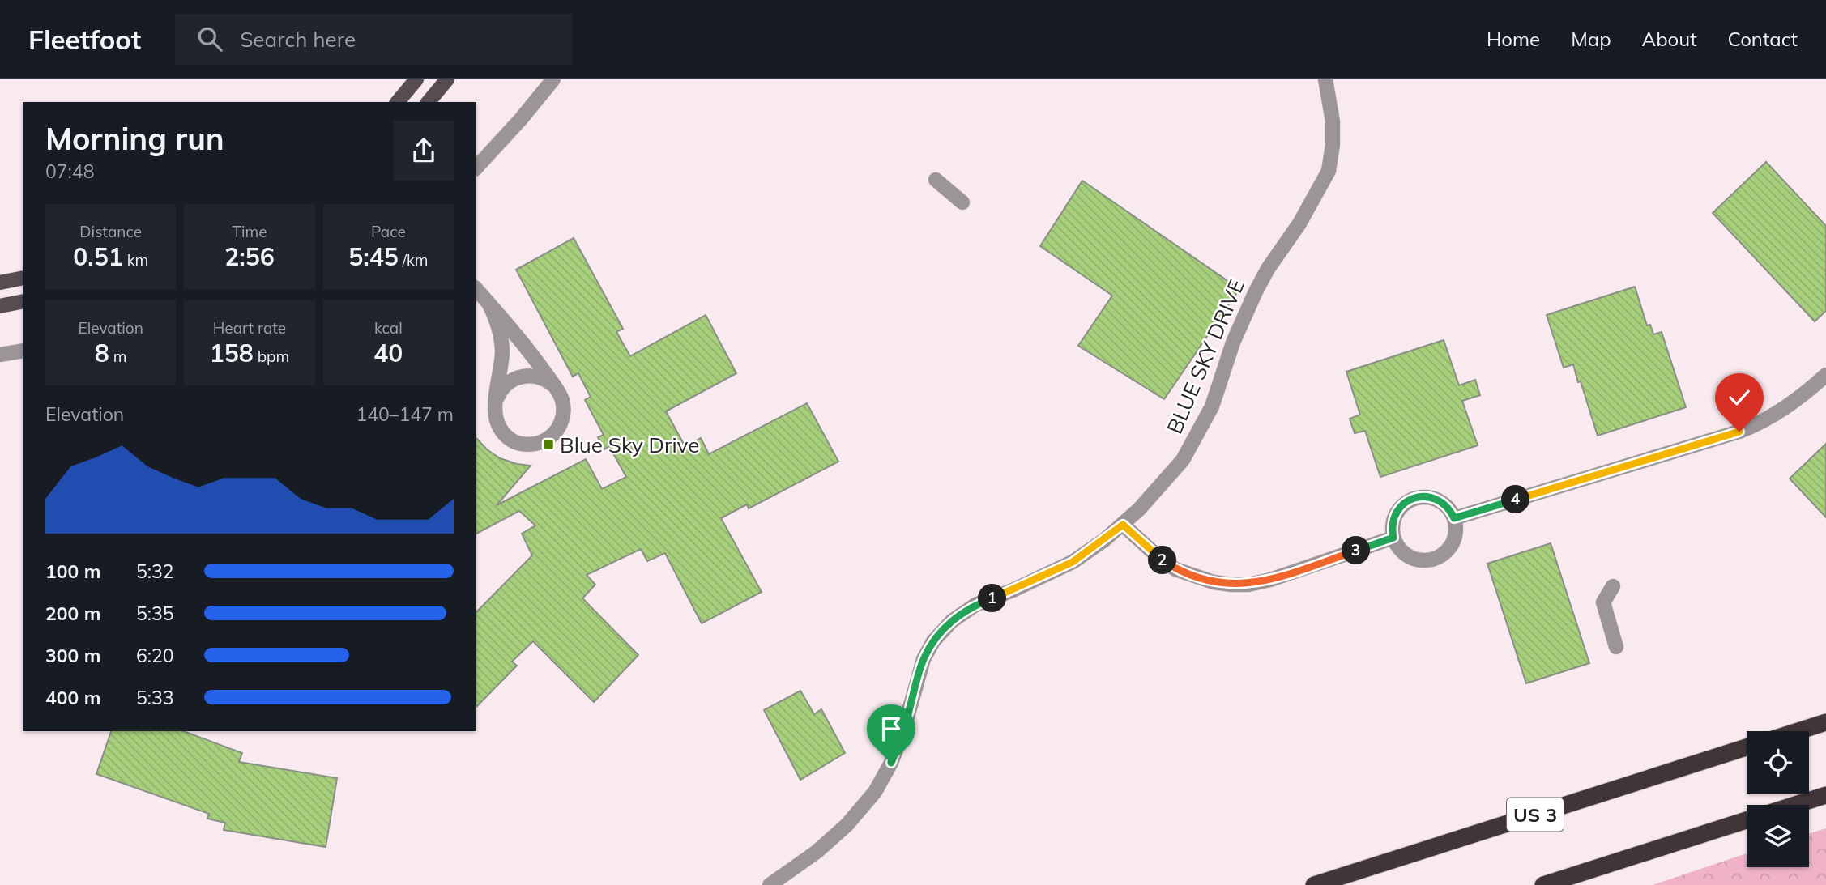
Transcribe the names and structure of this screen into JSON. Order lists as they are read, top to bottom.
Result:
{
  "streets": {
    "highway": ["US 3"],
    "street": ["BLUE SKY DRIVE"]
  },
  "places": {
    "transit": ["Blue Sky Drive"]
  },
  "page": {
    "header": "Fleetfoot",
    "search": "Search here",
    "nav": [
      "Home",
      "Map",
      "About",
      "Contact"
    ],
    "heading": ["Morning run", "07:48"],
    "stats": [
      ["Distance", "0.51 km"],
      ["Time", "2:56"],
      ["Pace", "5:45 /km"],
      ["Elevation", "8 m"],
      ["Heart rate", "158 bpm"],
      ["kcal", "40"]
    ],
    "chart": ["Elevation", "140–147 m"],
    "pins": [
      "4",
      "3",
      "2",
      "1"
    ],
    "list": [
      {
        "name": "100 m",
        "note": "5:32"
      },
      {
        "name": "200 m",
        "note": "5:35"
      },
      {
        "name": "300 m",
        "note": "6:20"
      },
      {
        "name": "400 m",
        "note": "5:33"
      }
    ]
  }
}
